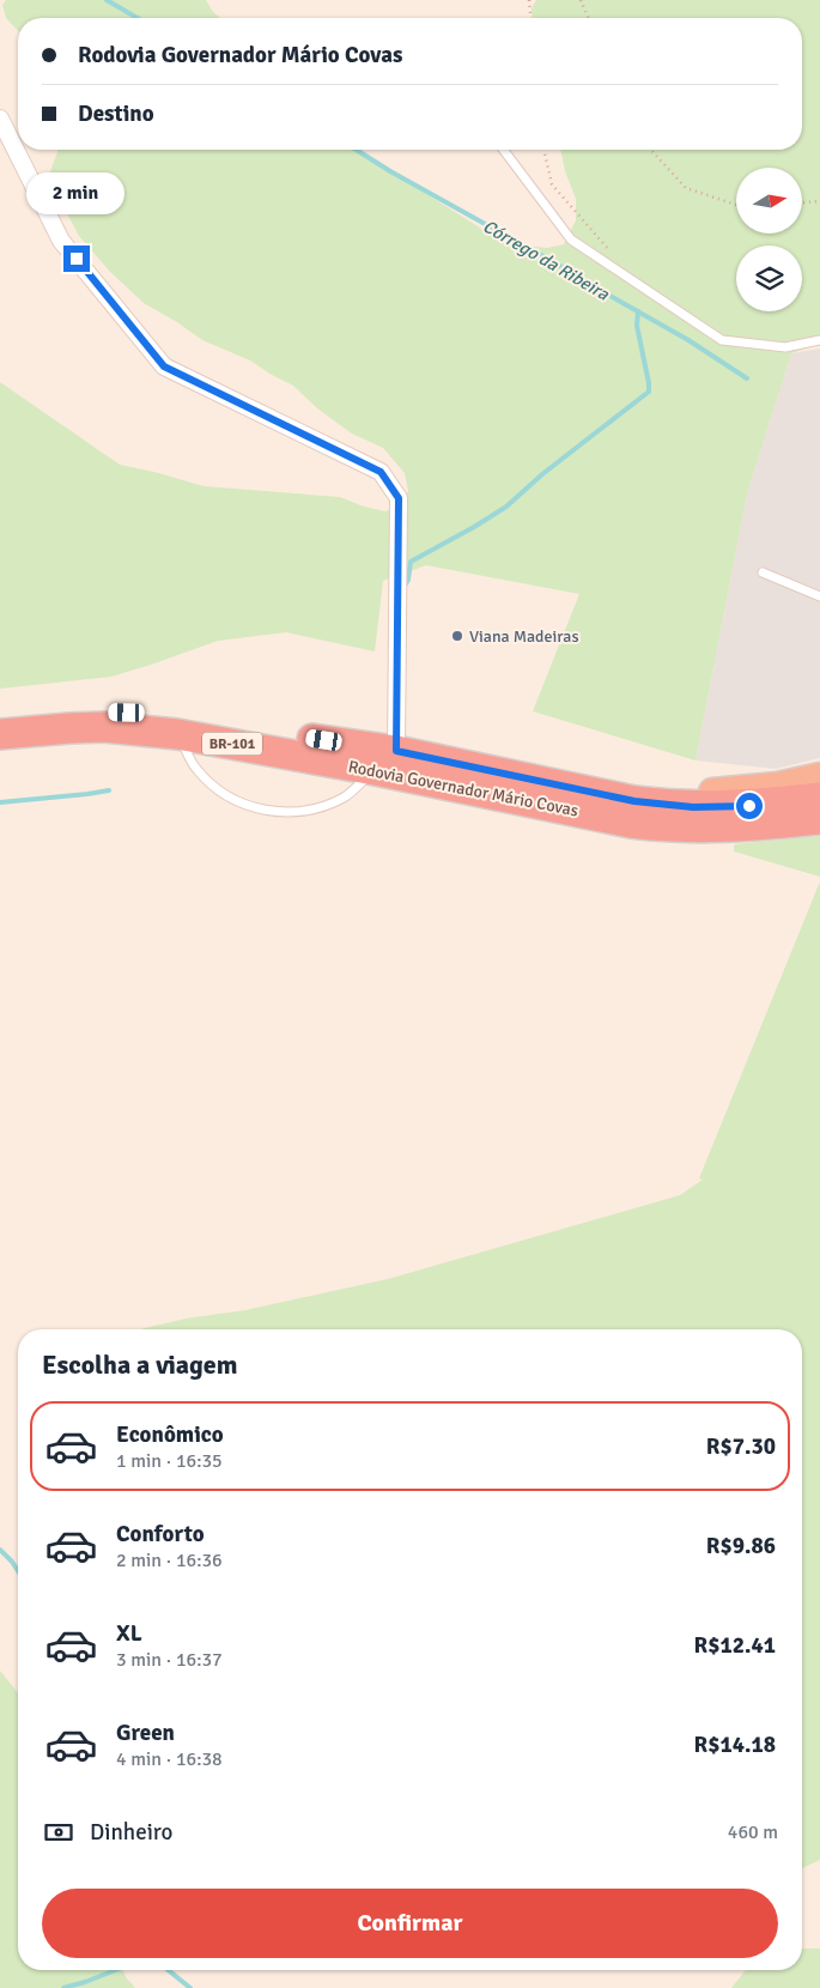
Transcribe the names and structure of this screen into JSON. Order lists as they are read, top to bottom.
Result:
{
  "streets": {
    "highway": ["BR-101", "Rodovia Governador Mário Covas"]
  },
  "water": ["Córrego da Ribeira"],
  "places": ["Viana Madeiras"],
  "north": "right",
  "page": {
    "banner": ["Rodovia Governador Mário Covas", "Destino"],
    "bubble": "2 min",
    "heading": "Escolha a viagem",
    "list": [
      {
        "name": "Econômico",
        "note": "1 min · 16:35",
        "value": "R$7.30"
      },
      {
        "name": "Conforto",
        "note": "2 min · 16:36",
        "value": "R$9.86"
      },
      {
        "name": "XL",
        "note": "3 min · 16:37",
        "value": "R$12.41"
      },
      {
        "name": "Green",
        "note": "4 min · 16:38",
        "value": "R$14.18"
      }
    ],
    "pay": ["Dinheiro", "460 m"],
    "buttons": "Confirmar"
  }
}
